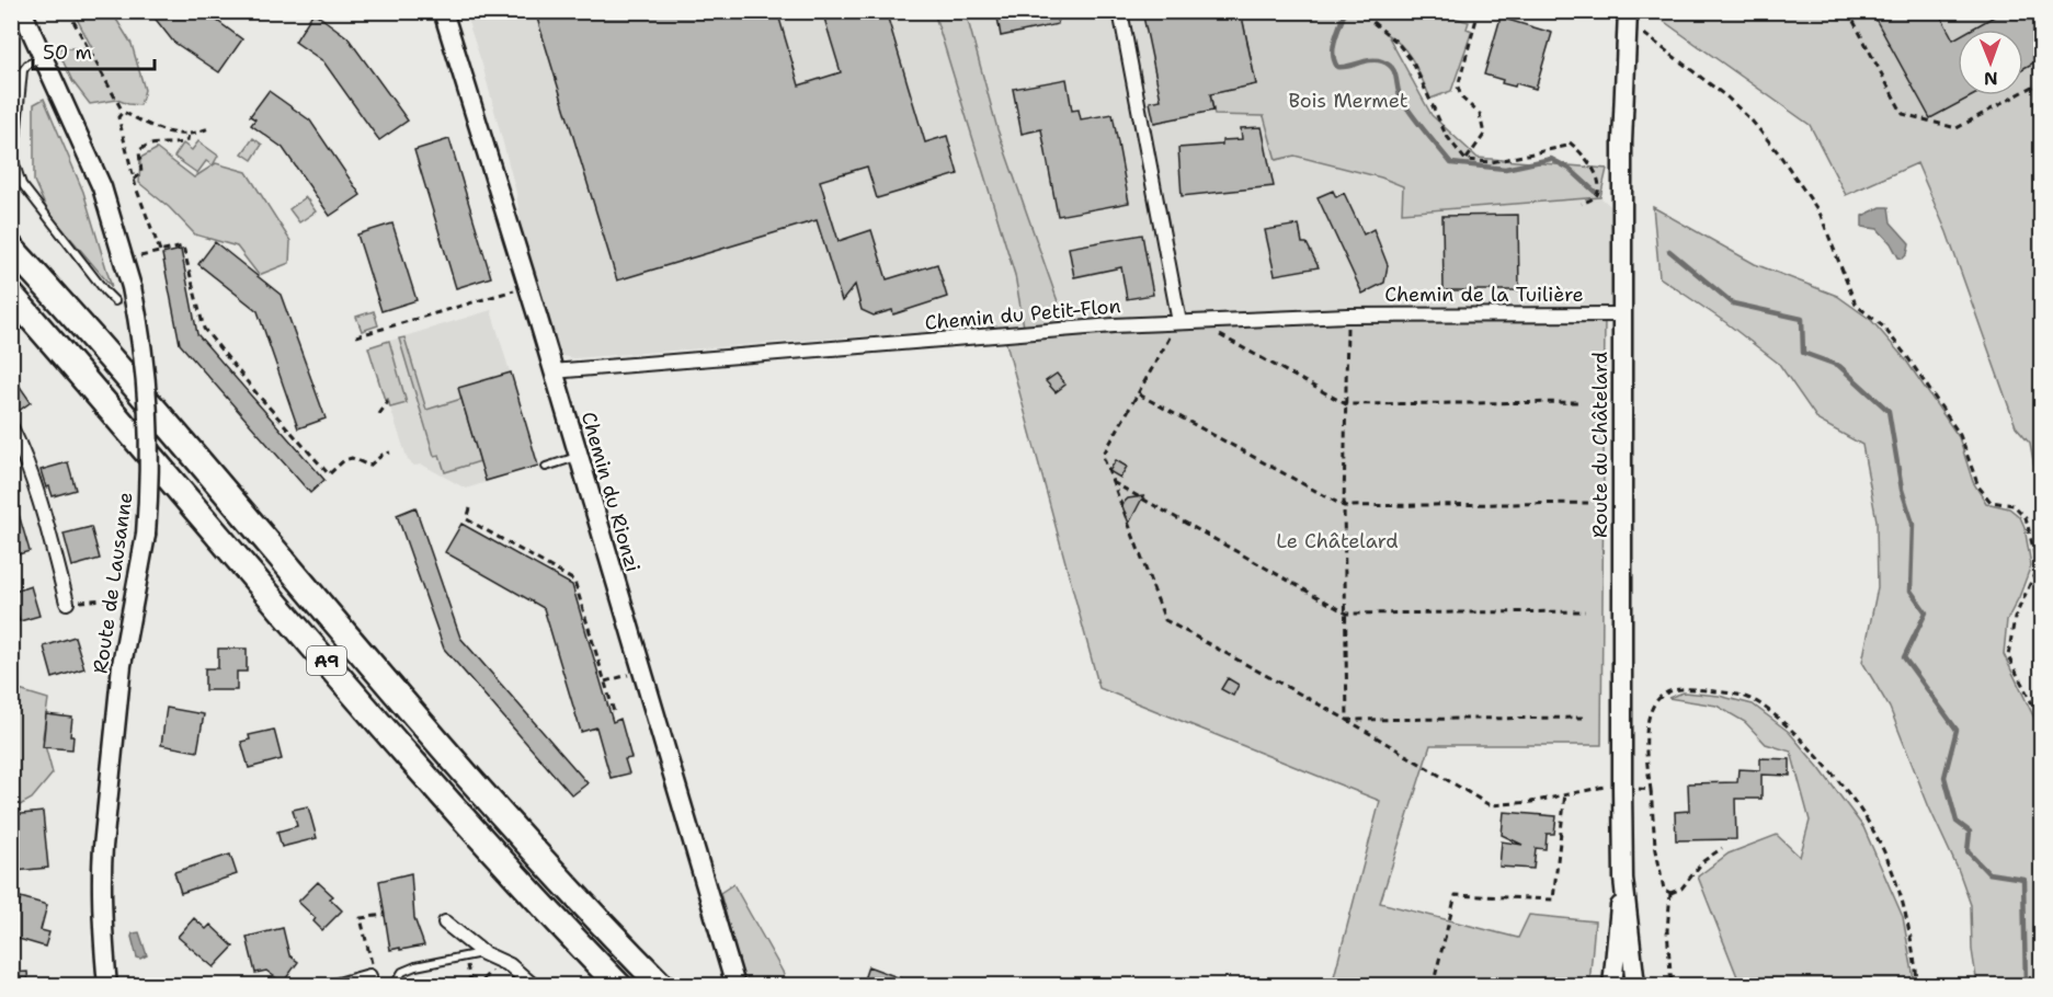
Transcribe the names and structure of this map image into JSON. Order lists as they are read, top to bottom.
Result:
{
  "streets": {
    "highway": ["A9"],
    "main road": ["Route du Châtelard", "Chemin du Rionzi", "Route de Lausanne"],
    "street": ["Chemin de la Tuilière", "Chemin du Petit-Flon"]
  },
  "crossings": [
    ["Chemin de la Tuilière", "Chemin du Petit-Flon"],
    ["Chemin de la Tuilière", "Route du Châtelard"],
    ["Chemin du Petit-Flon", "Chemin du Rionzi"]
  ],
  "parks": ["Bois Mermet", "Le Châtelard"],
  "scale_bar": "50 m",
  "north": "bottom"
}
